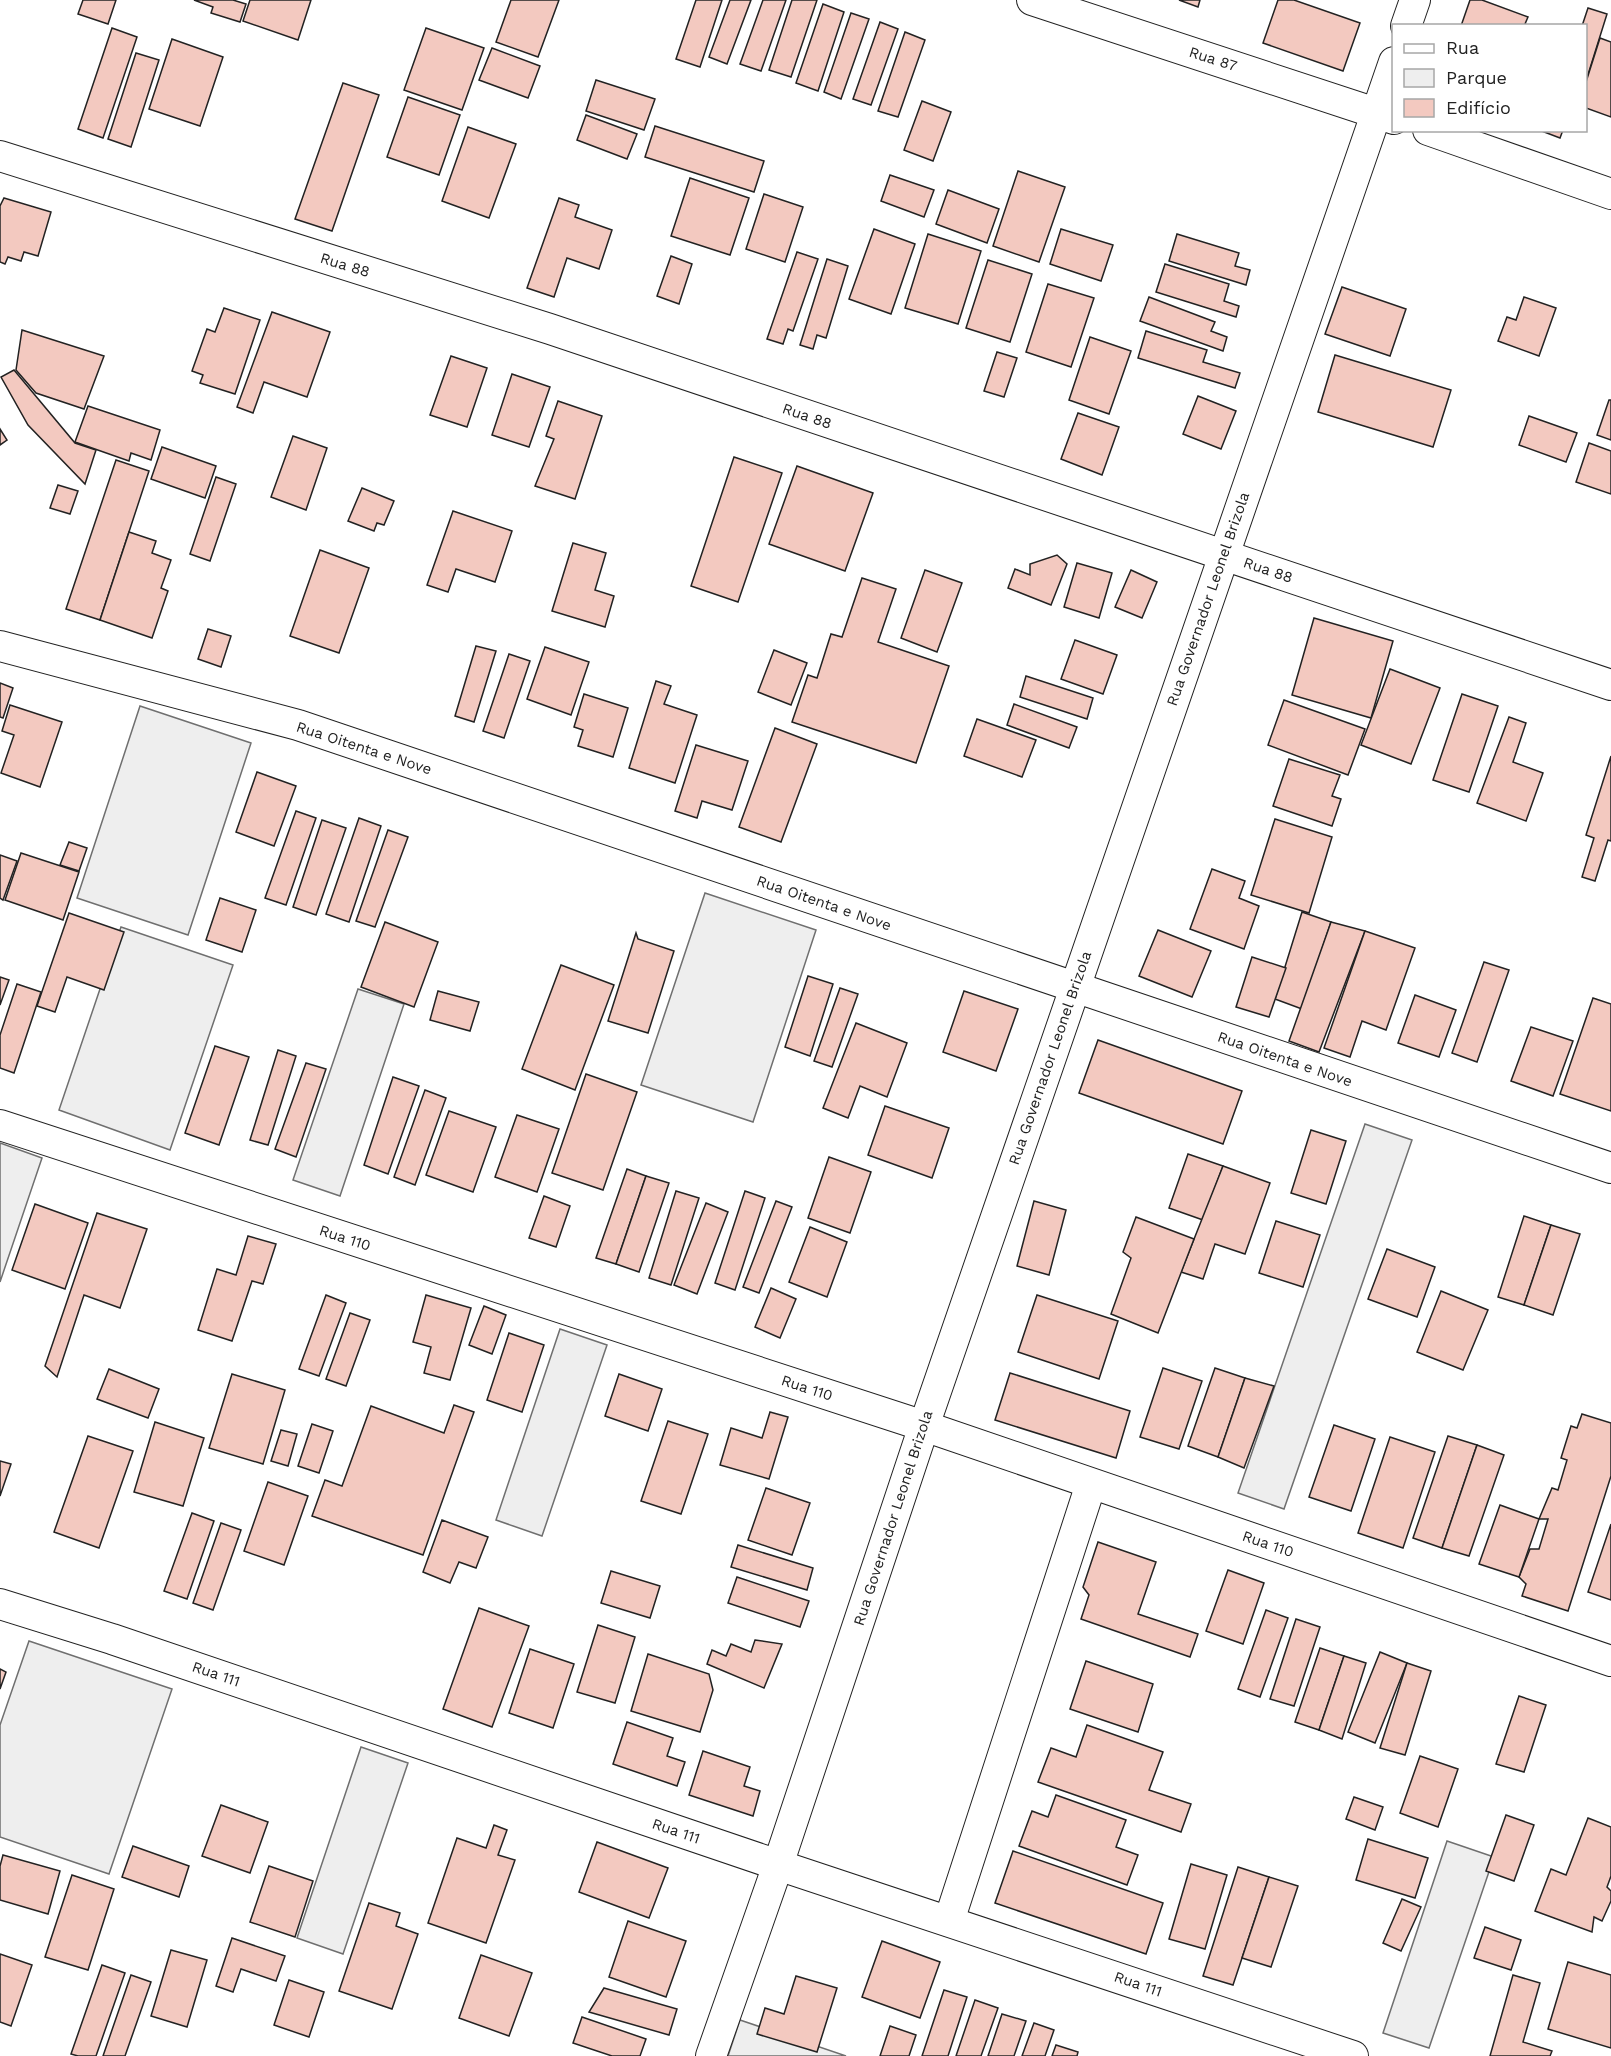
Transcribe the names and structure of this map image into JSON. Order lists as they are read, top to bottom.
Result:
{
  "streets": {
    "street": [
      "Rua 87",
      "Rua 88",
      "Rua Governador Leonel Brizola",
      "Rua Oitenta e Nove",
      "Rua 110",
      "Rua 111"
    ]
  },
  "crossings": [
    ["Rua 87", "Rua Governador Leonel Brizola"],
    ["Rua 88", "Rua Governador Leonel Brizola"],
    ["Rua Governador Leonel Brizola", "Rua Oitenta e Nove"],
    ["Rua Governador Leonel Brizola", "Rua 110"],
    ["Rua Governador Leonel Brizola", "Rua 111"]
  ],
  "legend": ["Rua", "Parque", "Edifício"]
}
